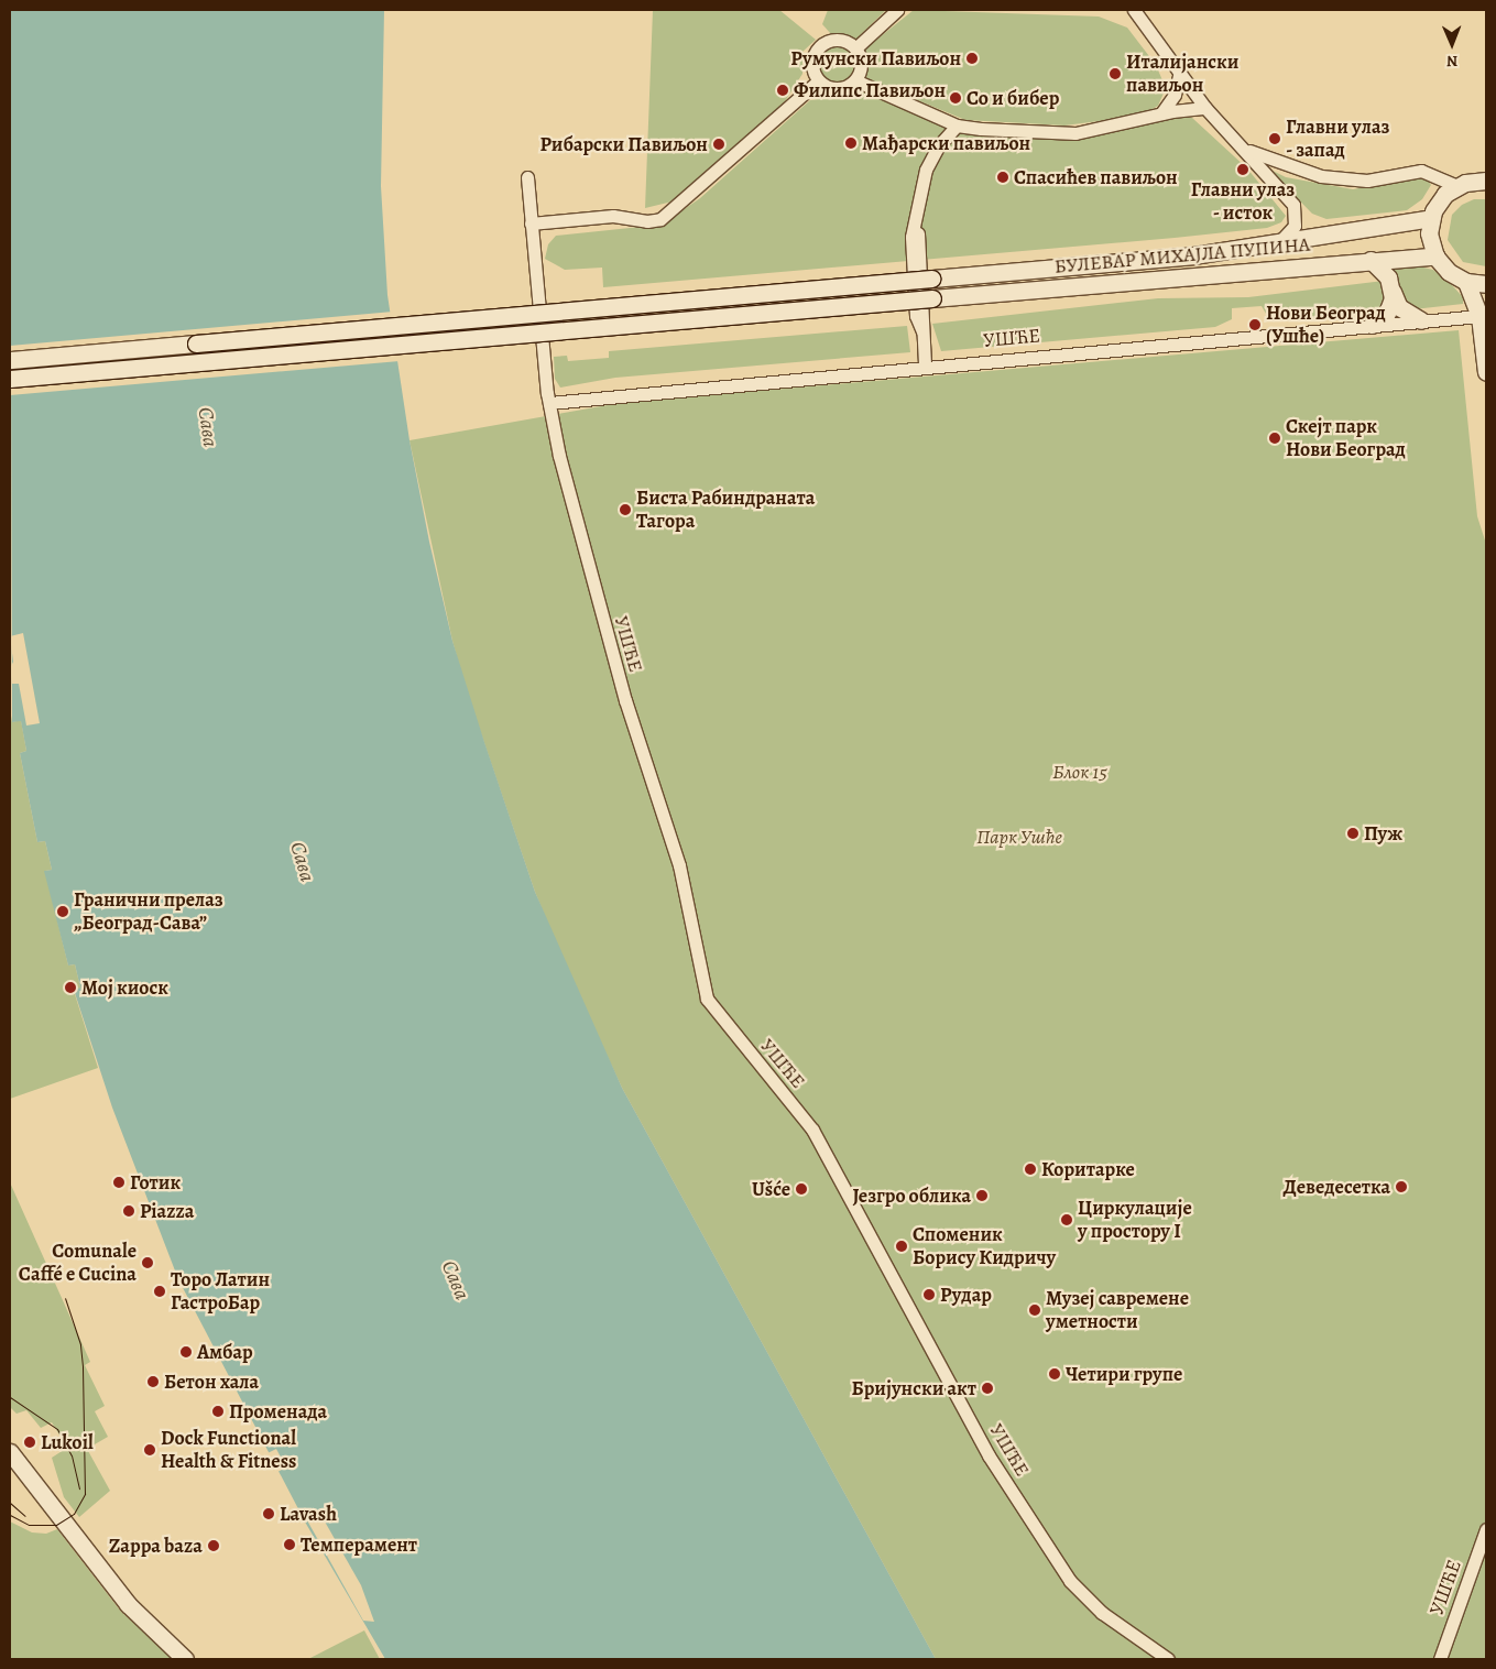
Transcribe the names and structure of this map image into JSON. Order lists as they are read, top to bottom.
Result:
{
  "streets": {
    "main road": ["БУЛЕВАР МИХАЈЛА ПУПИНА"],
    "street": ["УШЋЕ"]
  },
  "water": ["Сава"],
  "parks": ["Блок 15", "Парк Ушће"],
  "places": [
    "Румунски Павиљон",
    "Италијански павиљон",
    "Филипс Павиљон",
    "Со и бибер",
    "Главни улаз - запад",
    "Мађарски павиљон",
    "Рибарски Павиљон",
    "Главни улаз - исток",
    "Спасићев павиљон",
    "Нови Београд (Ушће)",
    "Скејт парк Нови Београд",
    "Биста Рабиндраната Тагора",
    "Пуж",
    "Гранични прелаз „Београд-Сава”",
    "Мој киоск",
    "Коритарке",
    "Готик",
    "Деведесетка",
    "Ušće",
    "Језгро облика",
    "Piazza",
    "Циркулације у простору I",
    "Споменик Борису Кидричу",
    "Comunale Caffé e Cucina",
    "Торо Латин ГастроБар",
    "Рудар",
    "Музеј савремене уметности",
    "Амбар",
    "Четири групе",
    "Бетон хала",
    "Бријунски акт",
    "Променада",
    "Lukoil",
    "Dock Functional Health & Fitness",
    "Lavash",
    "Темперамент",
    "Zappa baza"
  ],
  "north": "bottom"
}
